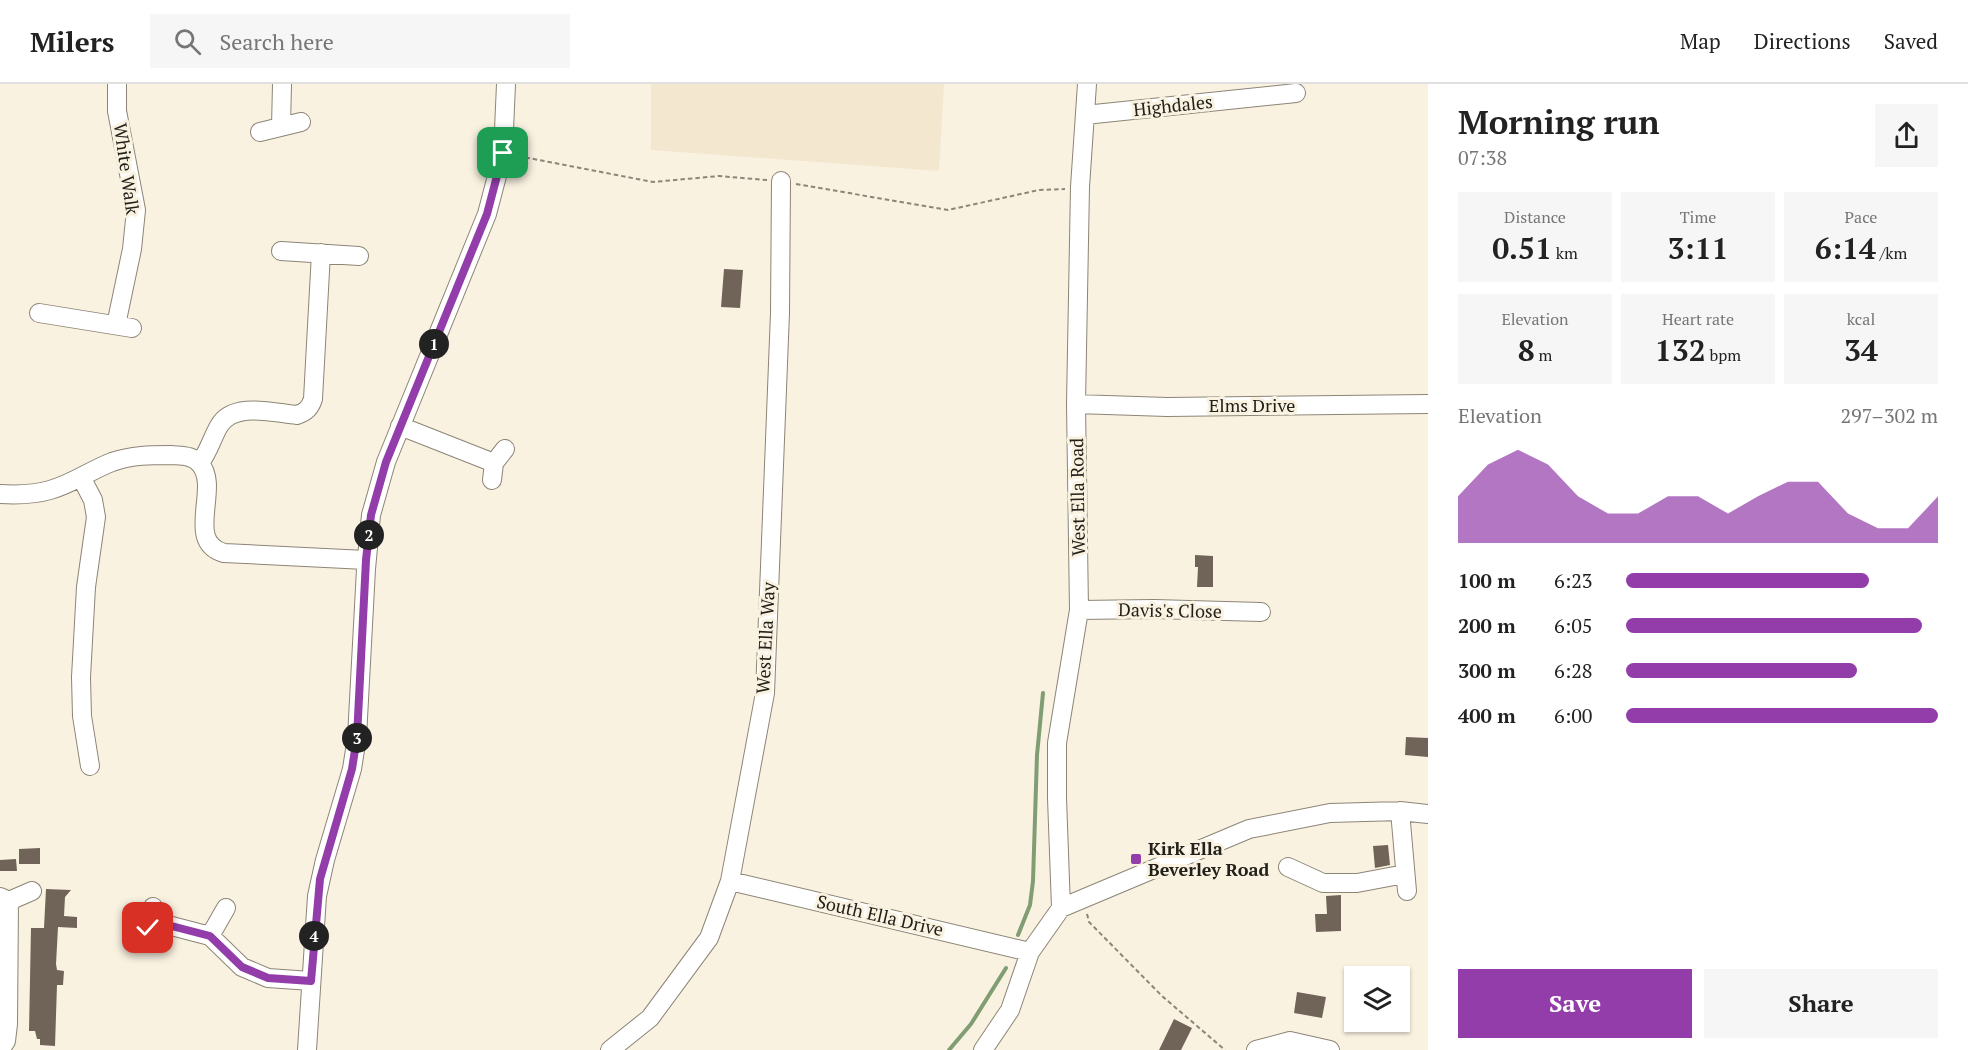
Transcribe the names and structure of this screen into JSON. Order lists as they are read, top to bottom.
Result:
{
  "streets": {
    "street": [
      "Highdales",
      "White Walk",
      "Elms Drive",
      "West Ella Road",
      "Davis's Close",
      "West Ella Way",
      "South Ella Drive"
    ]
  },
  "crossings": [
    ["Highdales", "West Ella Road"],
    ["Elms Drive", "West Ella Road"],
    ["West Ella Road", "Davis's Close"],
    ["West Ella Way", "South Ella Drive"]
  ],
  "places": {
    "transit": ["Kirk Ella Beverley Road"]
  },
  "page": {
    "header": "Milers",
    "search": "Search here",
    "nav": ["Map", "Directions", "Saved"],
    "heading": ["Morning run", "07:38"],
    "stats": [
      ["Distance", "0.51 km"],
      ["Time", "3:11"],
      ["Pace", "6:14 /km"],
      ["Elevation", "8 m"],
      ["Heart rate", "132 bpm"],
      ["kcal", "34"]
    ],
    "pins": [
      "1",
      "2",
      "3",
      "4"
    ],
    "chart": ["Elevation", "297–302 m"],
    "list": [
      {
        "name": "100 m",
        "note": "6:23"
      },
      {
        "name": "200 m",
        "note": "6:05"
      },
      {
        "name": "300 m",
        "note": "6:28"
      },
      {
        "name": "400 m",
        "note": "6:00"
      }
    ],
    "buttons": ["Save", "Share"]
  }
}
